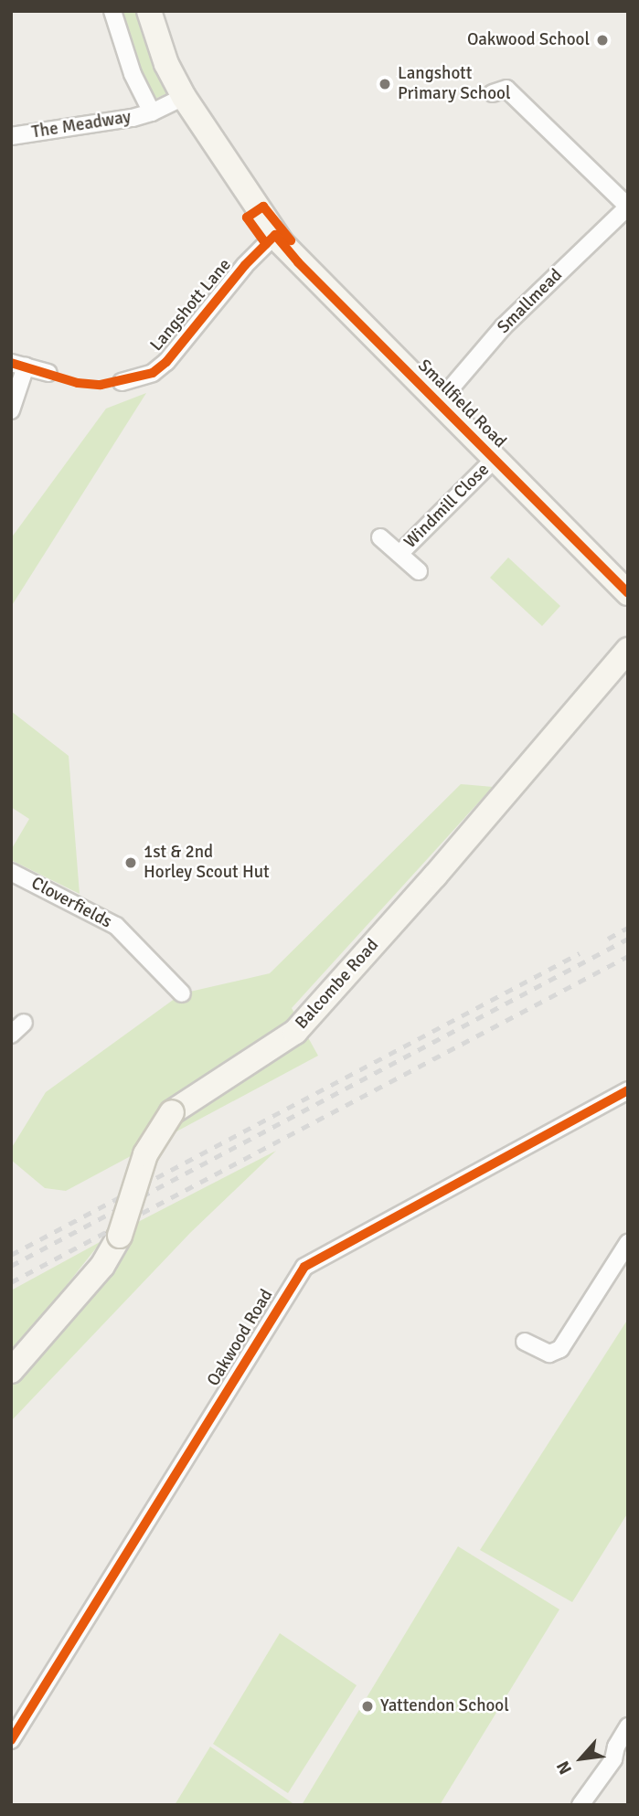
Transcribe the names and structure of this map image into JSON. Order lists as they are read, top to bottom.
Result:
{
  "streets": {
    "main road": ["Smallfield Road", "Balcombe Road"],
    "street": [
      "The Meadway",
      "Smallmead",
      "Langshott Lane",
      "Windmill Close",
      "Cloverfields",
      "Oakwood Road"
    ]
  },
  "crossings": [
    ["The Meadway", "Smallfield Road"],
    ["Smallmead", "Smallfield Road"],
    ["Langshott Lane", "Smallfield Road"],
    ["Smallfield Road", "Windmill Close"]
  ],
  "places": [
    "Oakwood School",
    "Langshott Primary School",
    "1st & 2nd Horley Scout Hut",
    "Yattendon School"
  ],
  "north": "bottom left"
}
